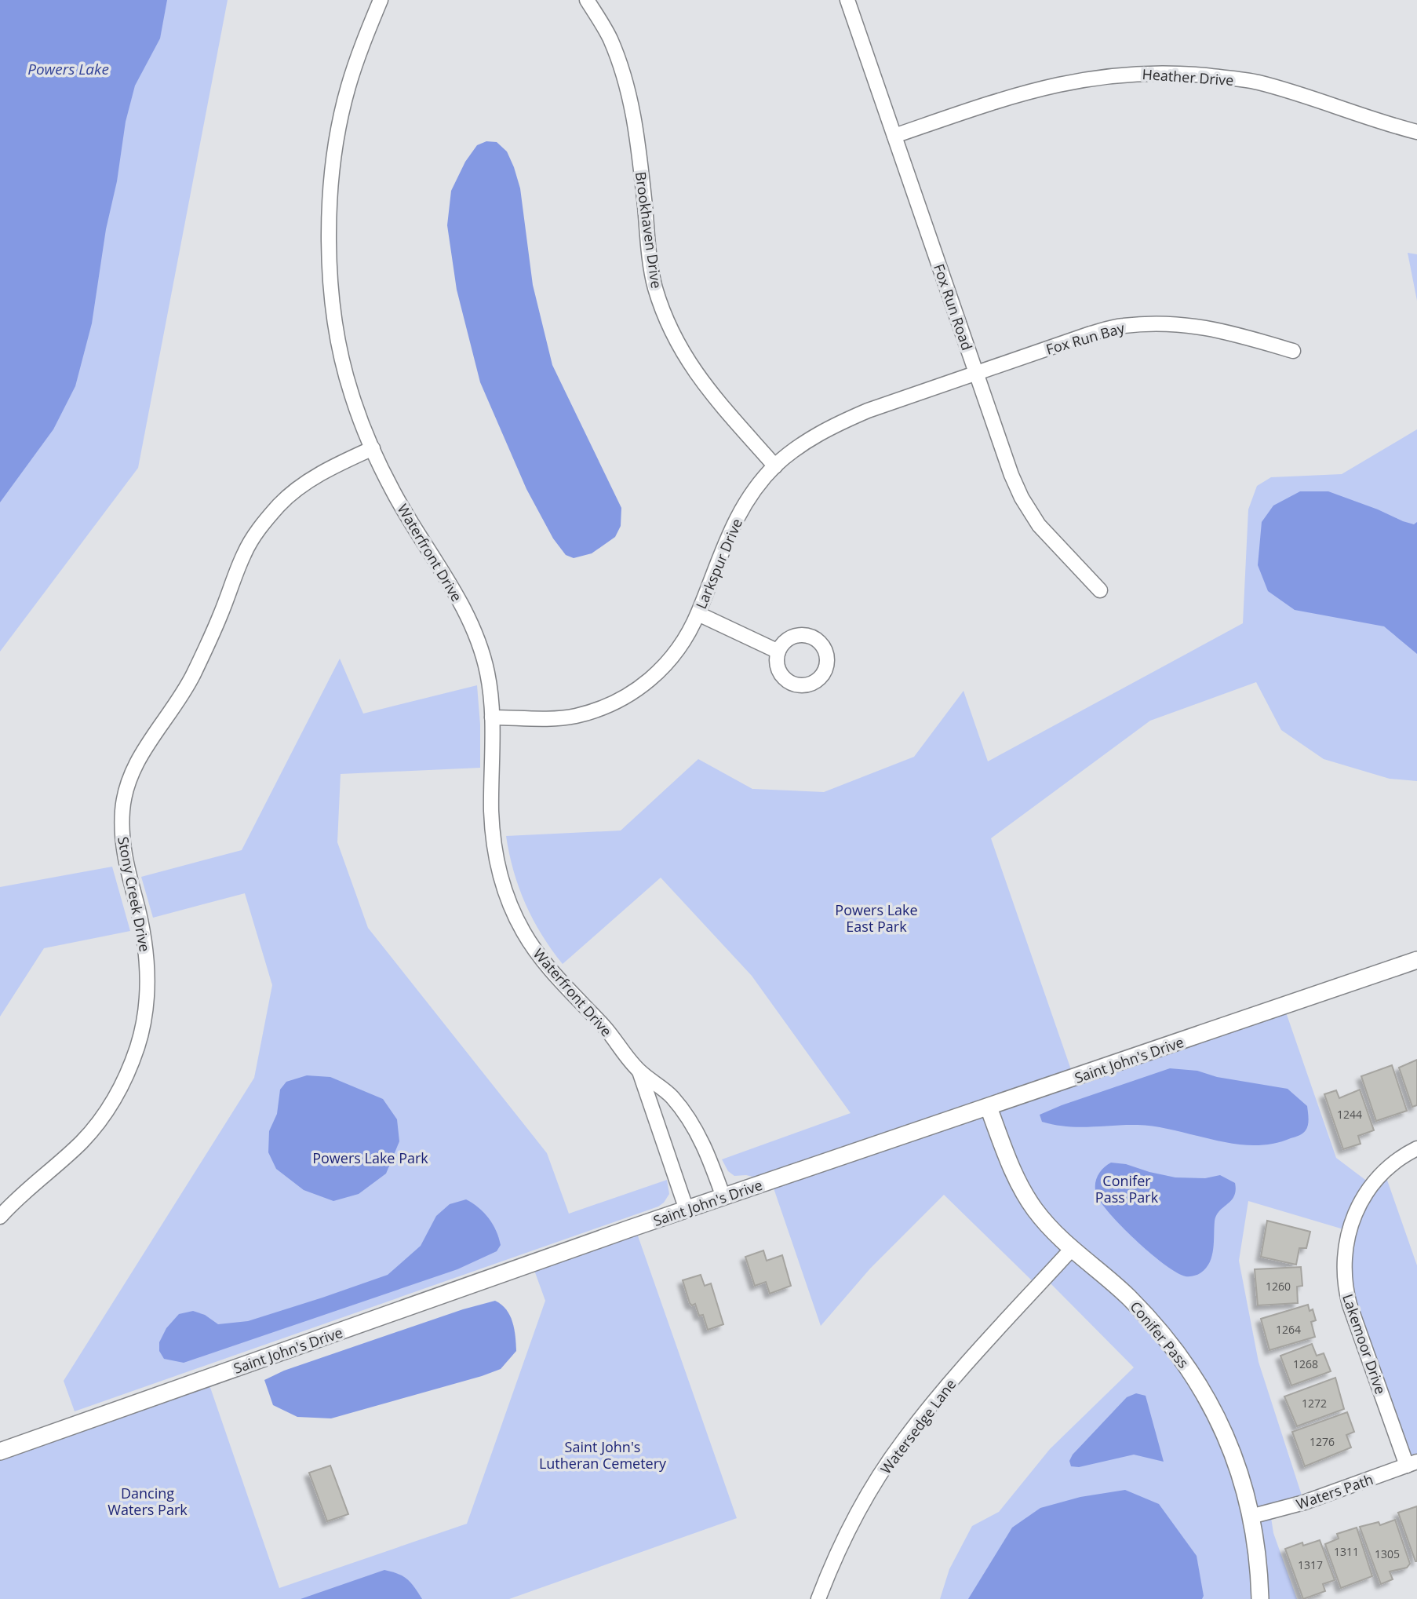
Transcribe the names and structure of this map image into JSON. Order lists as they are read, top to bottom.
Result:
{
  "streets": {
    "street": [
      "Heather Drive",
      "Brookhaven Drive",
      "Fox Run Road",
      "Fox Run Bay",
      "Waterfront Drive",
      "Larkspur Drive",
      "Stony Creek Drive",
      "Saint John's Drive",
      "Conifer Pass",
      "Lakemoor Drive",
      "Watersedge Lane",
      "Waters Path"
    ]
  },
  "crossings": [
    ["Heather Drive", "Fox Run Road"],
    ["Brookhaven Drive", "Larkspur Drive"],
    ["Fox Run Road", "Fox Run Bay"],
    ["Fox Run Road", "Larkspur Drive"],
    ["Fox Run Bay", "Larkspur Drive"],
    ["Waterfront Drive", "Larkspur Drive"],
    ["Waterfront Drive", "Stony Creek Drive"],
    ["Waterfront Drive", "Saint John's Drive"],
    ["Saint John's Drive", "Conifer Pass"],
    ["Conifer Pass", "Watersedge Lane"],
    ["Conifer Pass", "Waters Path"],
    ["Lakemoor Drive", "Waters Path"]
  ],
  "water": ["Powers Lake"],
  "parks": [
    "Powers Lake East Park",
    "Powers Lake Park",
    "Conifer Pass Park",
    "Saint John's Lutheran Cemetery",
    "Dancing Waters Park"
  ],
  "house_numbers": [
    "1244",
    "1260",
    "1264",
    "1268",
    "1272",
    "1276",
    "1311",
    "1305",
    "1317"
  ]
}
